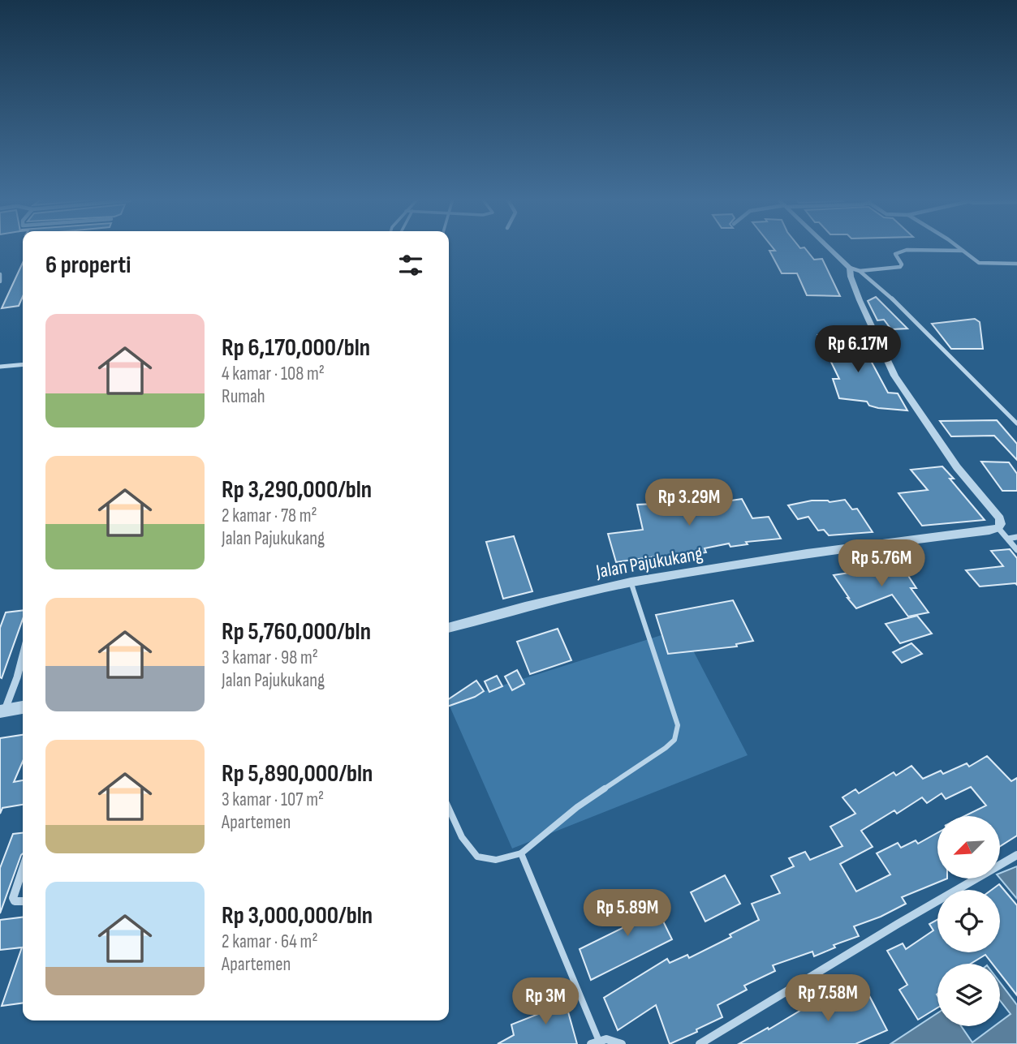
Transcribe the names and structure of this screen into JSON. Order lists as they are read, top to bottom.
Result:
{
  "streets": {
    "street": ["Jalan Pajukukang"]
  },
  "north": "bottom left",
  "page": {
    "heading": "6 properti",
    "list": [
      {
        "name": "Rp 6,170,000/bln",
        "note": "4 kamar · 108 m² · Rumah"
      },
      {
        "name": "Rp 3,290,000/bln",
        "note": "2 kamar · 78 m² · Jalan Pajukukang"
      },
      {
        "name": "Rp 5,760,000/bln",
        "note": "3 kamar · 98 m² · Jalan Pajukukang"
      },
      {
        "name": "Rp 5,890,000/bln",
        "note": "3 kamar · 107 m² · Apartemen"
      },
      {
        "name": "Rp 3,000,000/bln",
        "note": "2 kamar · 64 m² · Apartemen"
      }
    ],
    "price": [
      "Rp 6.17M",
      "Rp 3.29M",
      "Rp 5.76M",
      "Rp 5.89M",
      "Rp 7.58M",
      "Rp 3M"
    ]
  }
}
